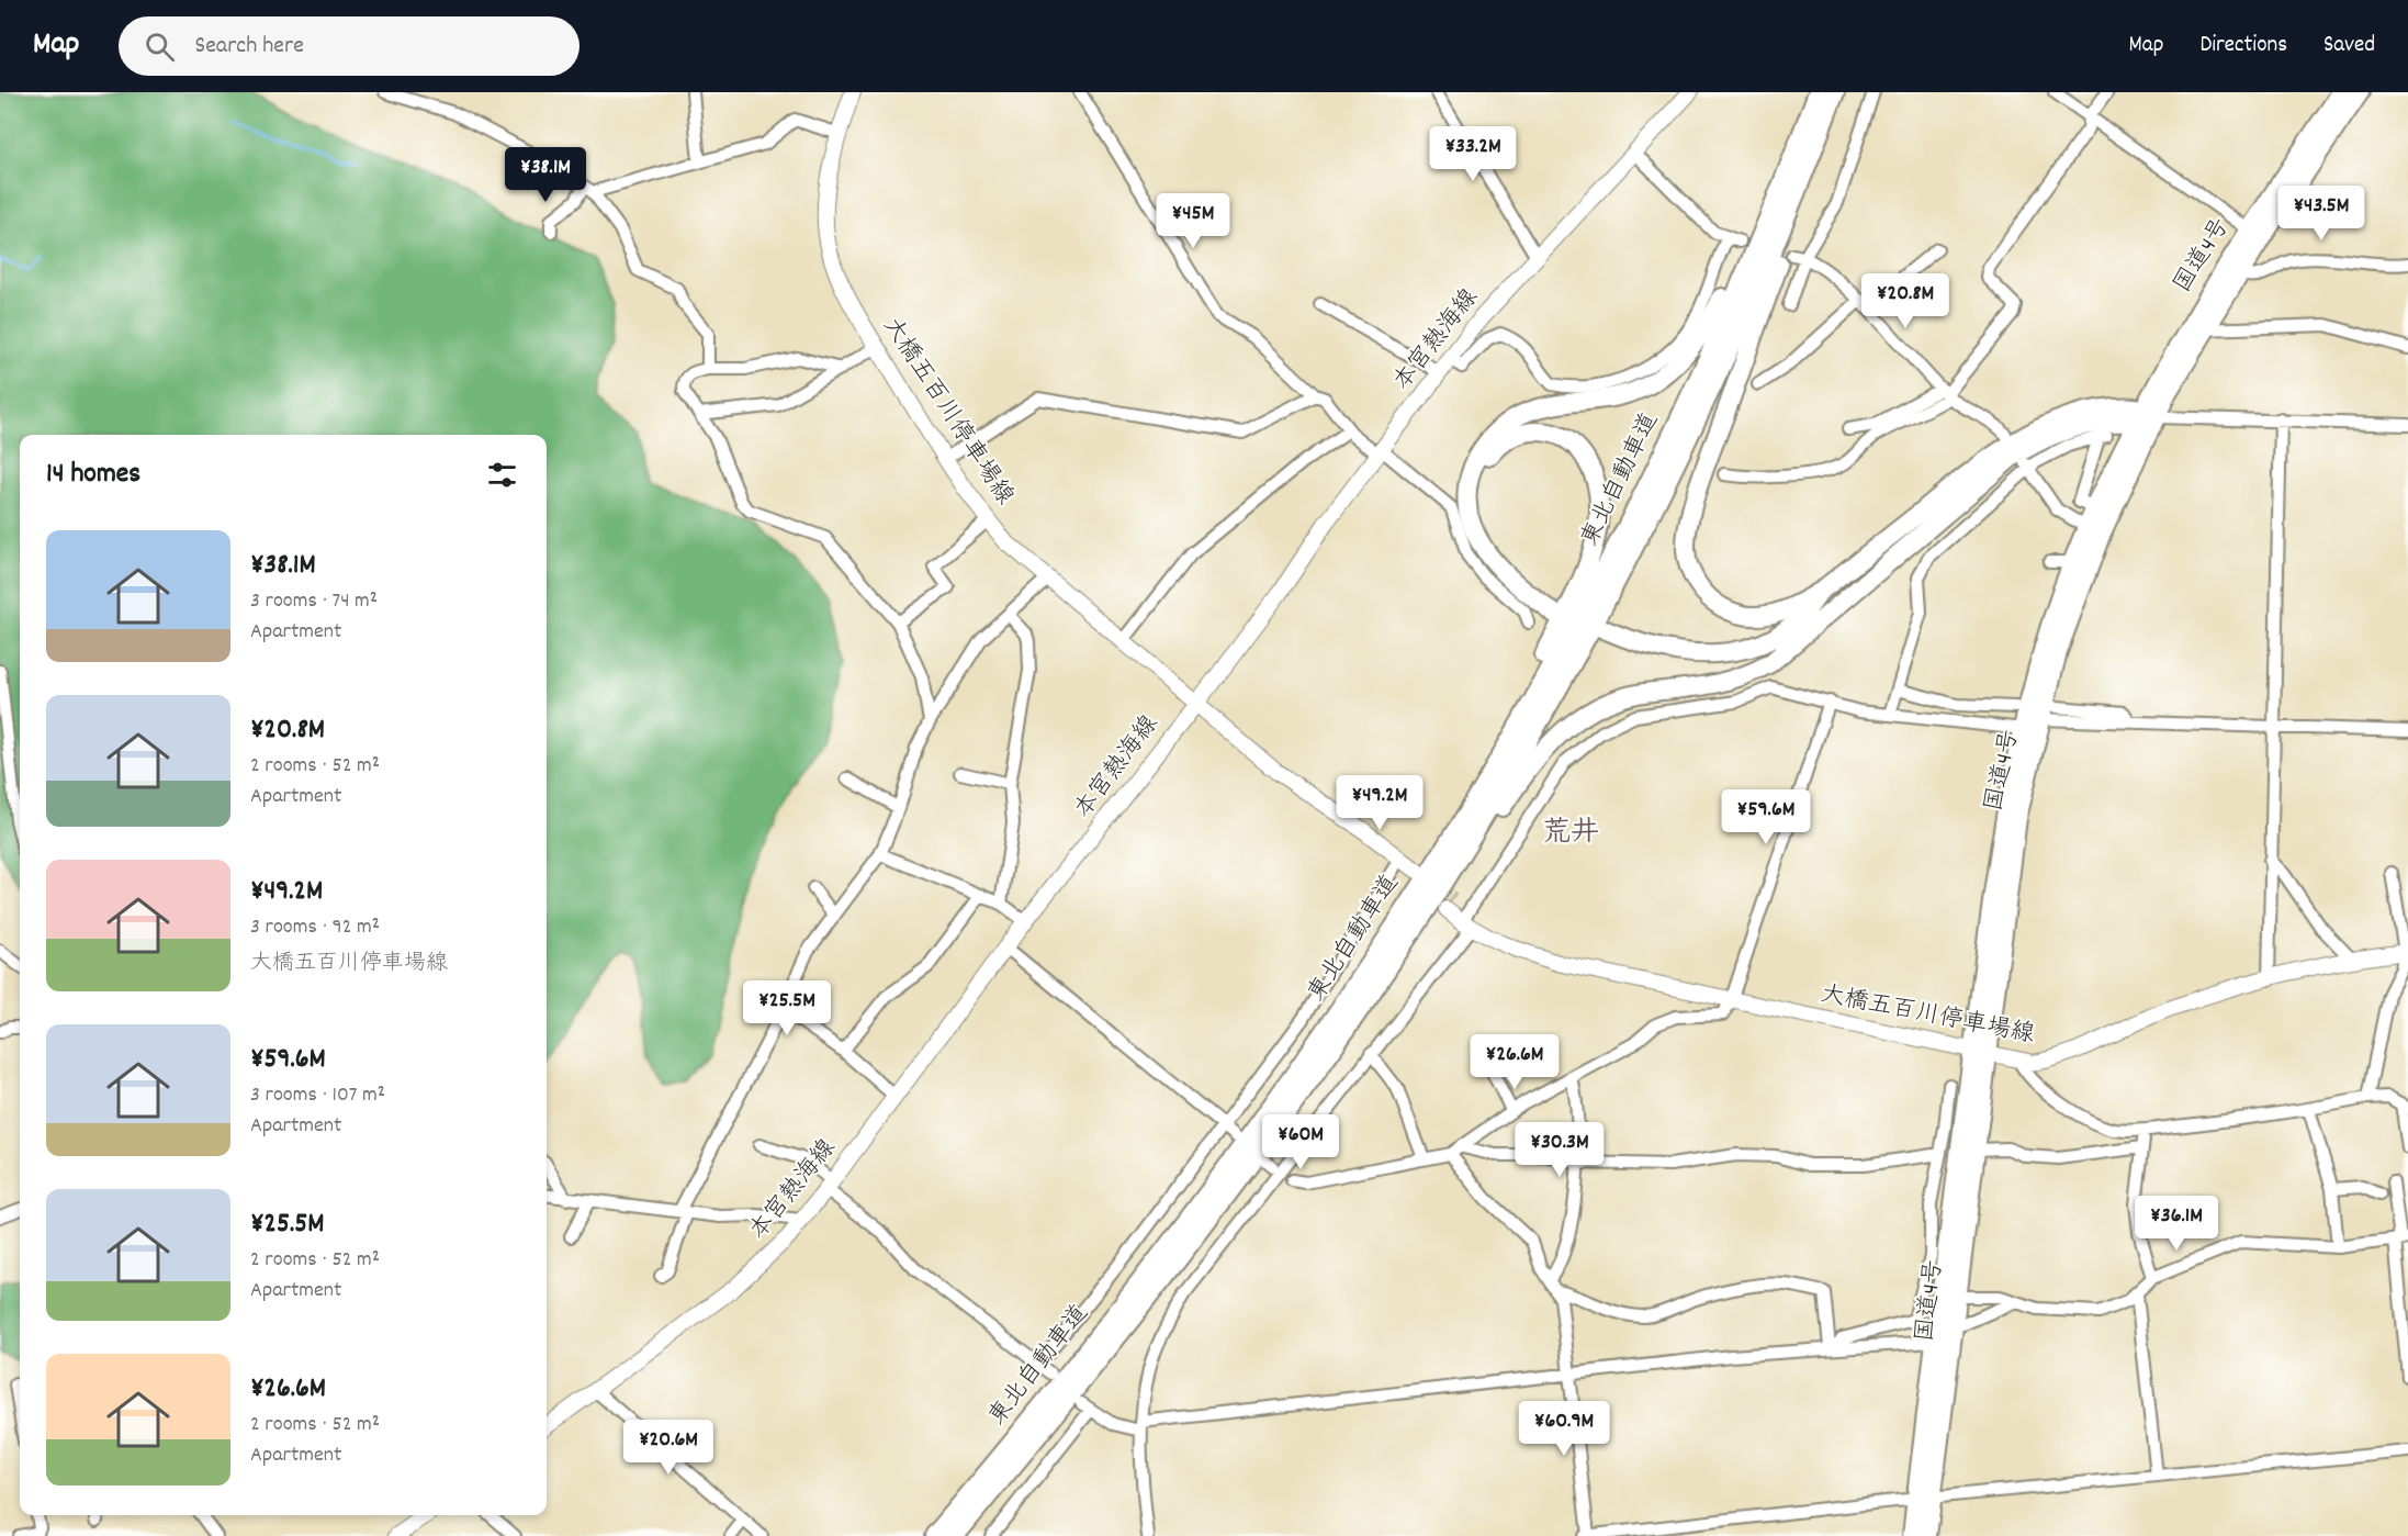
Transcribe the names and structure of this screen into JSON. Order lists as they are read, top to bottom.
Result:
{
  "streets": {
    "highway": ["国道4号", "東北自動車道"],
    "main road": ["本宮熱海線", "大橋五百川停車場線"]
  },
  "crossings": [
    ["国道4号", "大橋五百川停車場線"],
    ["本宮熱海線", "大橋五百川停車場線"]
  ],
  "districts": ["荒井"],
  "page": {
    "header": "Map",
    "search": "Search here",
    "nav": ["Map", "Directions", "Saved"],
    "price": [
      "¥33.2M",
      "¥38.1M",
      "¥43.5M",
      "¥45M",
      "¥20.8M",
      "¥49.2M",
      "¥59.6M",
      "¥25.5M",
      "¥26.6M",
      "¥60M",
      "¥30.3M",
      "¥36.1M",
      "¥60.9M",
      "¥20.6M"
    ],
    "heading": "14 homes",
    "list": [
      {
        "name": "¥38.1M",
        "note": "3 rooms · 74 m² · Apartment"
      },
      {
        "name": "¥20.8M",
        "note": "2 rooms · 52 m² · Apartment"
      },
      {
        "name": "¥49.2M",
        "note": "3 rooms · 92 m² · 大橋五百川停車場線"
      },
      {
        "name": "¥59.6M",
        "note": "3 rooms · 107 m² · Apartment"
      },
      {
        "name": "¥25.5M",
        "note": "2 rooms · 52 m² · Apartment"
      },
      {
        "name": "¥26.6M",
        "note": "2 rooms · 52 m² · Apartment"
      }
    ]
  }
}
